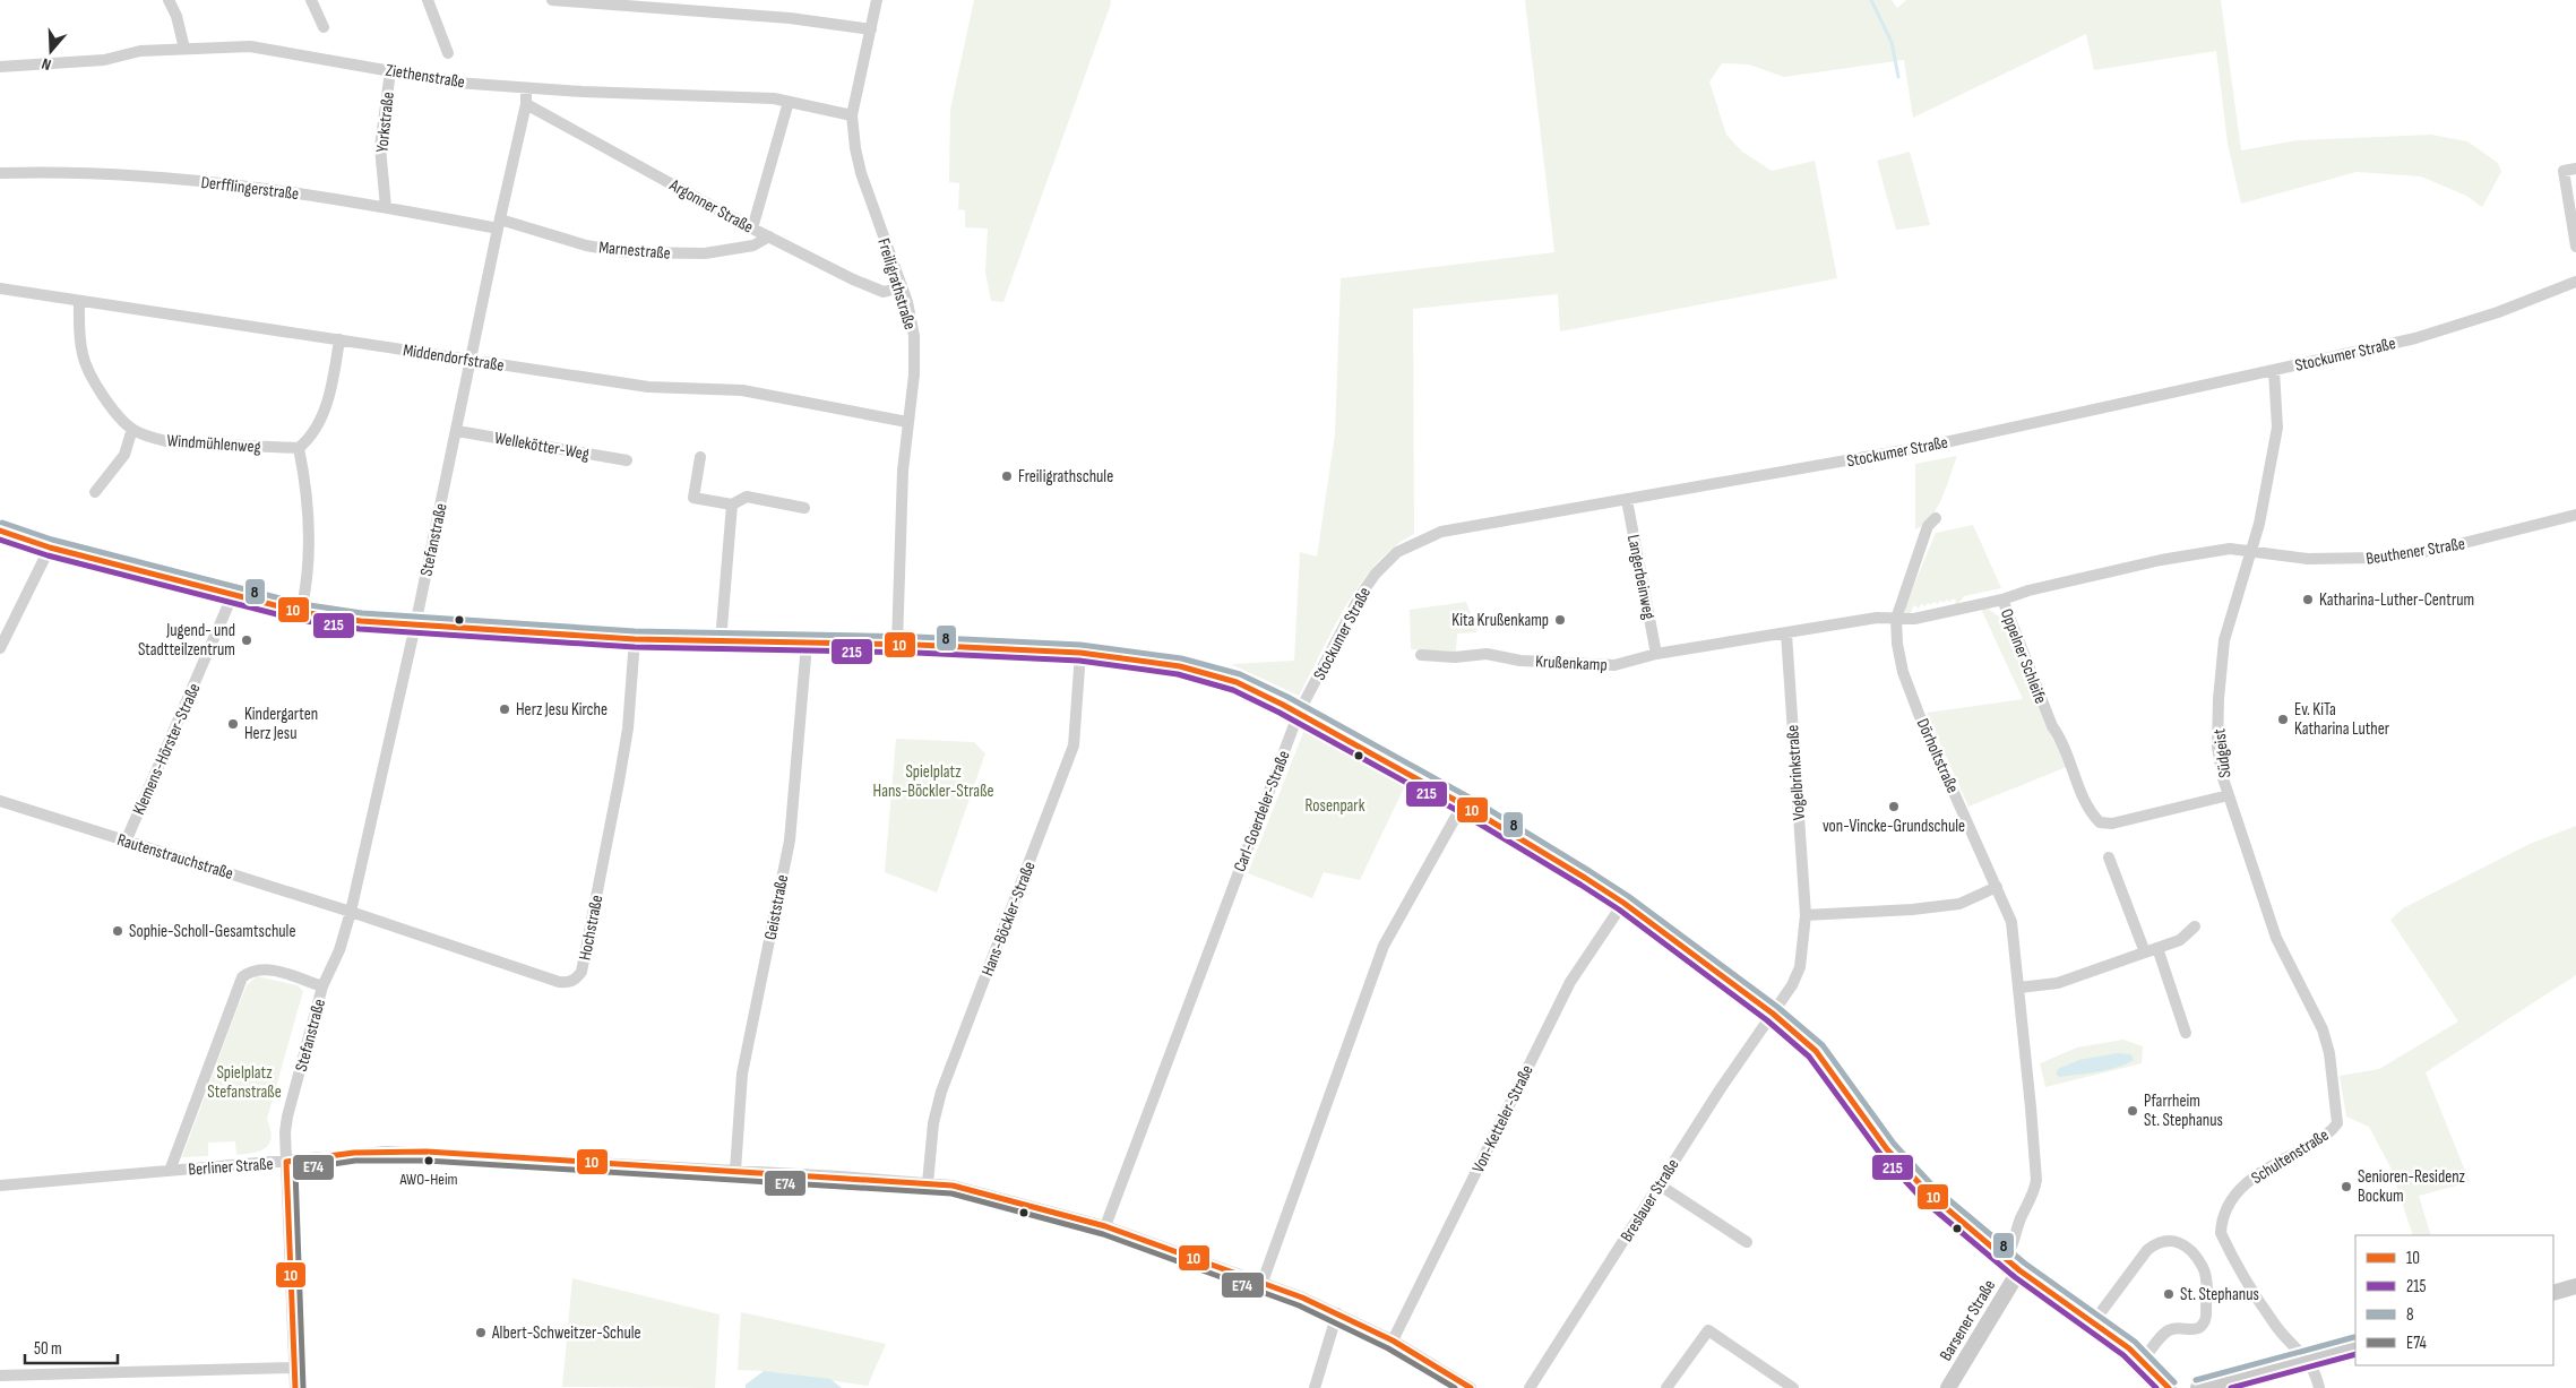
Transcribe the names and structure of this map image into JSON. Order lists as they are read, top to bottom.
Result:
{
  "streets": {
    "main road": ["Barsener Straße"],
    "street": [
      "Ziethenstraße",
      "Yorkstraße",
      "Derfflingerstraße",
      "Argonner Straße",
      "Marnestraße",
      "Freiligrathstraße",
      "Stockumer Straße",
      "Middendorfstraße",
      "Windmühlenweg",
      "Wellekötter-Weg",
      "Stefanstraße",
      "Beuthener Straße",
      "Langerbeinweg",
      "Oppelner Schleife",
      "Krußenkamp",
      "Klemens-Hörster-Straße",
      "Südgeist",
      "Dörholtstraße",
      "Vogelbrinkstraße",
      "Carl-Goerdeler-Straße",
      "Rautenstrauchstraße",
      "Geiststraße",
      "Hans-Böckler-Straße",
      "Hochstraße",
      "Von-Ketteler-Straße",
      "Schultenstraße",
      "Berliner Straße",
      "Breslauer Straße"
    ]
  },
  "crossings": [
    ["Ziethenstraße", "Yorkstraße"],
    ["Ziethenstraße", "Freiligrathstraße"],
    ["Ziethenstraße", "Stefanstraße"],
    ["Yorkstraße", "Derfflingerstraße"],
    ["Derfflingerstraße", "Marnestraße"],
    ["Derfflingerstraße", "Stefanstraße"],
    ["Argonner Straße", "Marnestraße"],
    ["Argonner Straße", "Freiligrathstraße"],
    ["Argonner Straße", "Stefanstraße"],
    ["Marnestraße", "Stefanstraße"],
    ["Freiligrathstraße", "Middendorfstraße"],
    ["Stockumer Straße", "Langerbeinweg"],
    ["Stockumer Straße", "Südgeist"],
    ["Stockumer Straße", "Carl-Goerdeler-Straße"],
    ["Middendorfstraße", "Windmühlenweg"],
    ["Middendorfstraße", "Stefanstraße"],
    ["Wellekötter-Weg", "Stefanstraße"],
    ["Stefanstraße", "Rautenstrauchstraße"],
    ["Stefanstraße", "Hochstraße"],
    ["Stefanstraße", "Berliner Straße"],
    ["Beuthener Straße", "Oppelner Schleife"],
    ["Beuthener Straße", "Südgeist"],
    ["Langerbeinweg", "Krußenkamp"],
    ["Oppelner Schleife", "Südgeist"],
    ["Krußenkamp", "Vogelbrinkstraße"],
    ["Klemens-Hörster-Straße", "Rautenstrauchstraße"],
    ["Südgeist", "Schultenstraße"],
    ["Vogelbrinkstraße", "Breslauer Straße"],
    ["Carl-Goerdeler-Straße", "Berliner Straße"],
    ["Rautenstrauchstraße", "Hochstraße"],
    ["Geiststraße", "Berliner Straße"],
    ["Hans-Böckler-Straße", "Berliner Straße"],
    ["Von-Ketteler-Straße", "Berliner Straße"]
  ],
  "parks": ["Spielplatz Hans-Böckler-Straße", "Rosenpark", "Spielplatz Stefanstraße"],
  "places": [
    "Freiligrathschule",
    "Katharina-Luther-Centrum",
    "Kita Krußenkamp",
    "Jugend- und Stadtteilzentrum",
    "Herz Jesu Kirche",
    "Ev. KiTa Katharina Luther",
    "Kindergarten Herz Jesu",
    "von-Vincke-Grundschule",
    "Sophie-Scholl-Gesamtschule",
    "Pfarrheim St. Stephanus",
    "AWO-Heim",
    "Senioren-Residenz Bockum",
    "St. Stephanus",
    "Albert-Schweitzer-Schule"
  ],
  "lines": [
    "transit line 8",
    "transit line 10",
    "transit line 215",
    "transit line E74"
  ],
  "legend": [
    "10",
    "215",
    "8",
    "E74"
  ],
  "scale_bar": "50 m",
  "north": "bottom"
}
